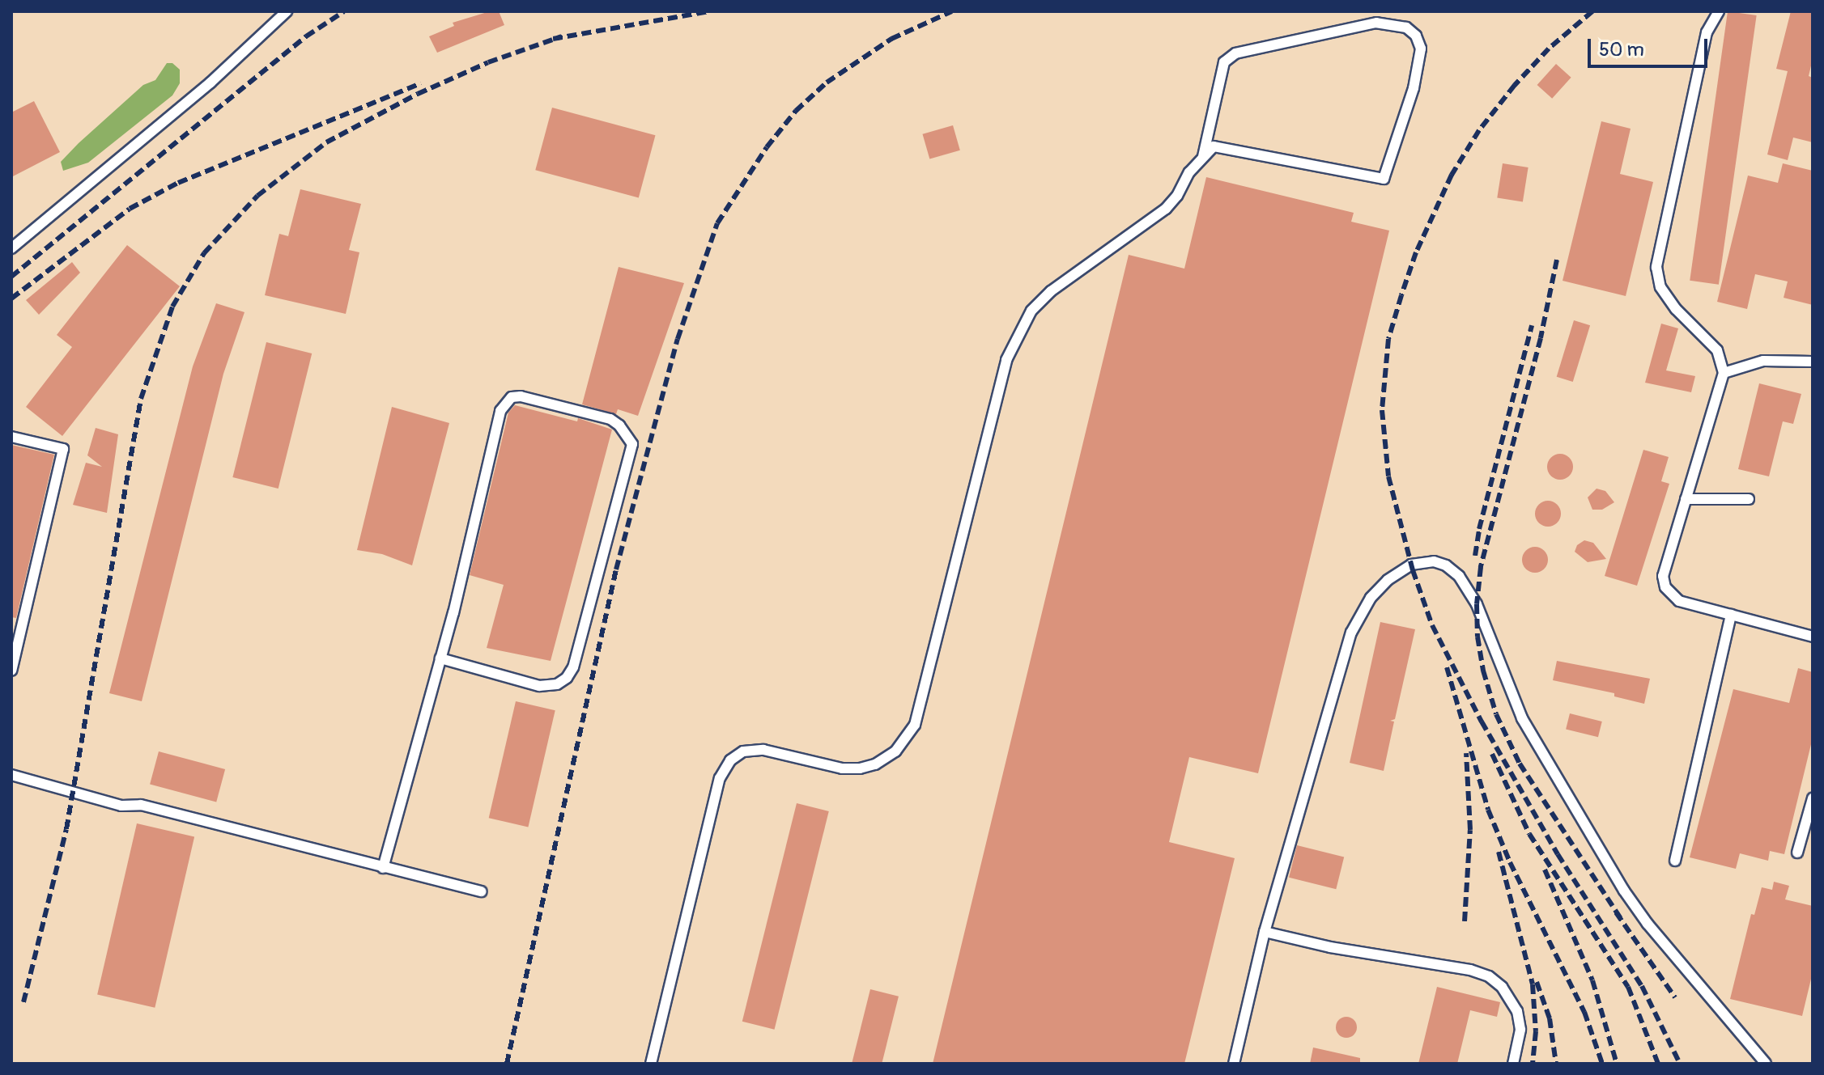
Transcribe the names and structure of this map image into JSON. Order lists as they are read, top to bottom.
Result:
{
  "scale_bar": "50 m"
}
